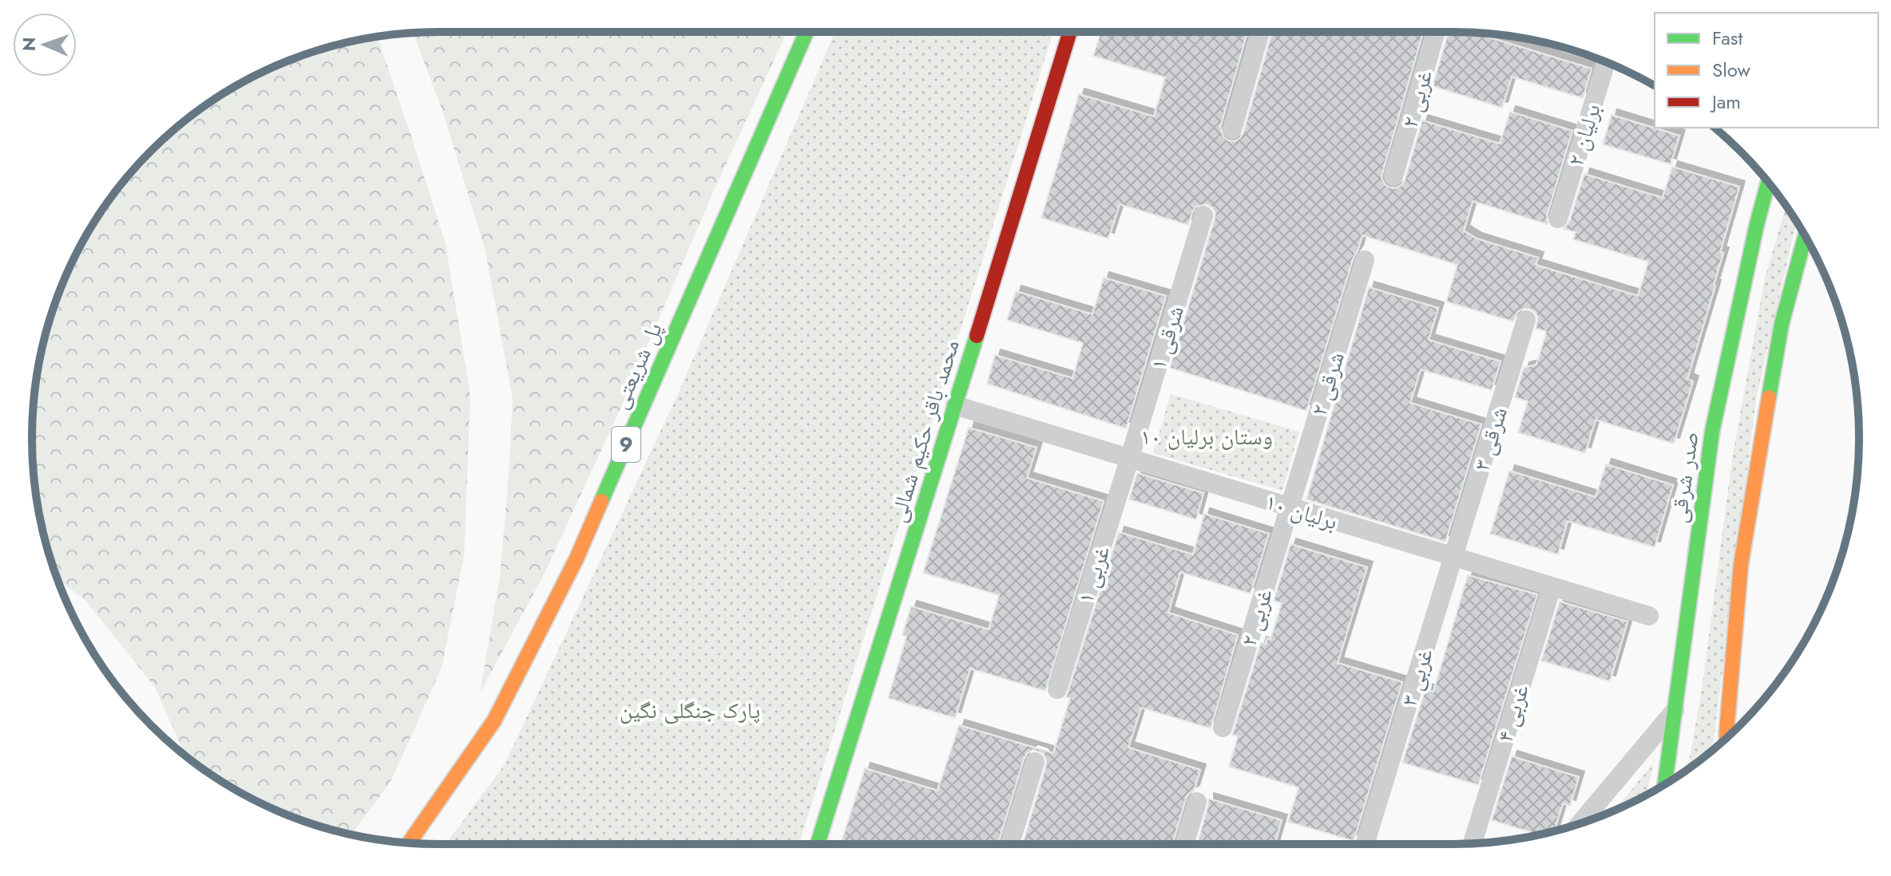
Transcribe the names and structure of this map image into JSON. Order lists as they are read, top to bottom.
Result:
{
  "streets": {
    "street": [
      "۲ غربی",
      "برلیان ۲",
      "۱ شرقی",
      "پل شریعتی",
      "۲ شرقی",
      "محمد باقر حکیم شمالی",
      "۳ شرقی",
      "9",
      "صدر شرقی",
      "برلیان ۱۰",
      "۱ غربی",
      "۳ غربی",
      "۴ غربی"
    ]
  },
  "crossings": [
    ["۲ غربی", "۲ شرقی"],
    ["۲ غربی", "برلیان ۱۰"],
    ["۱ شرقی", "برلیان ۱۰"],
    ["۱ شرقی", "۱ غربی"],
    ["۲ شرقی", "برلیان ۱۰"],
    ["محمد باقر حکیم شمالی", "برلیان ۱۰"],
    ["۳ شرقی", "برلیان ۱۰"],
    ["۳ شرقی", "۳ غربی"],
    ["برلیان ۱۰", "۱ غربی"],
    ["برلیان ۱۰", "۳ غربی"],
    ["برلیان ۱۰", "۴ غربی"]
  ],
  "parks": ["وستان برلیان ۱۰", "پارک جنگلی نگین"],
  "legend": ["Fast", "Slow", "Jam"],
  "north": "left"
}
